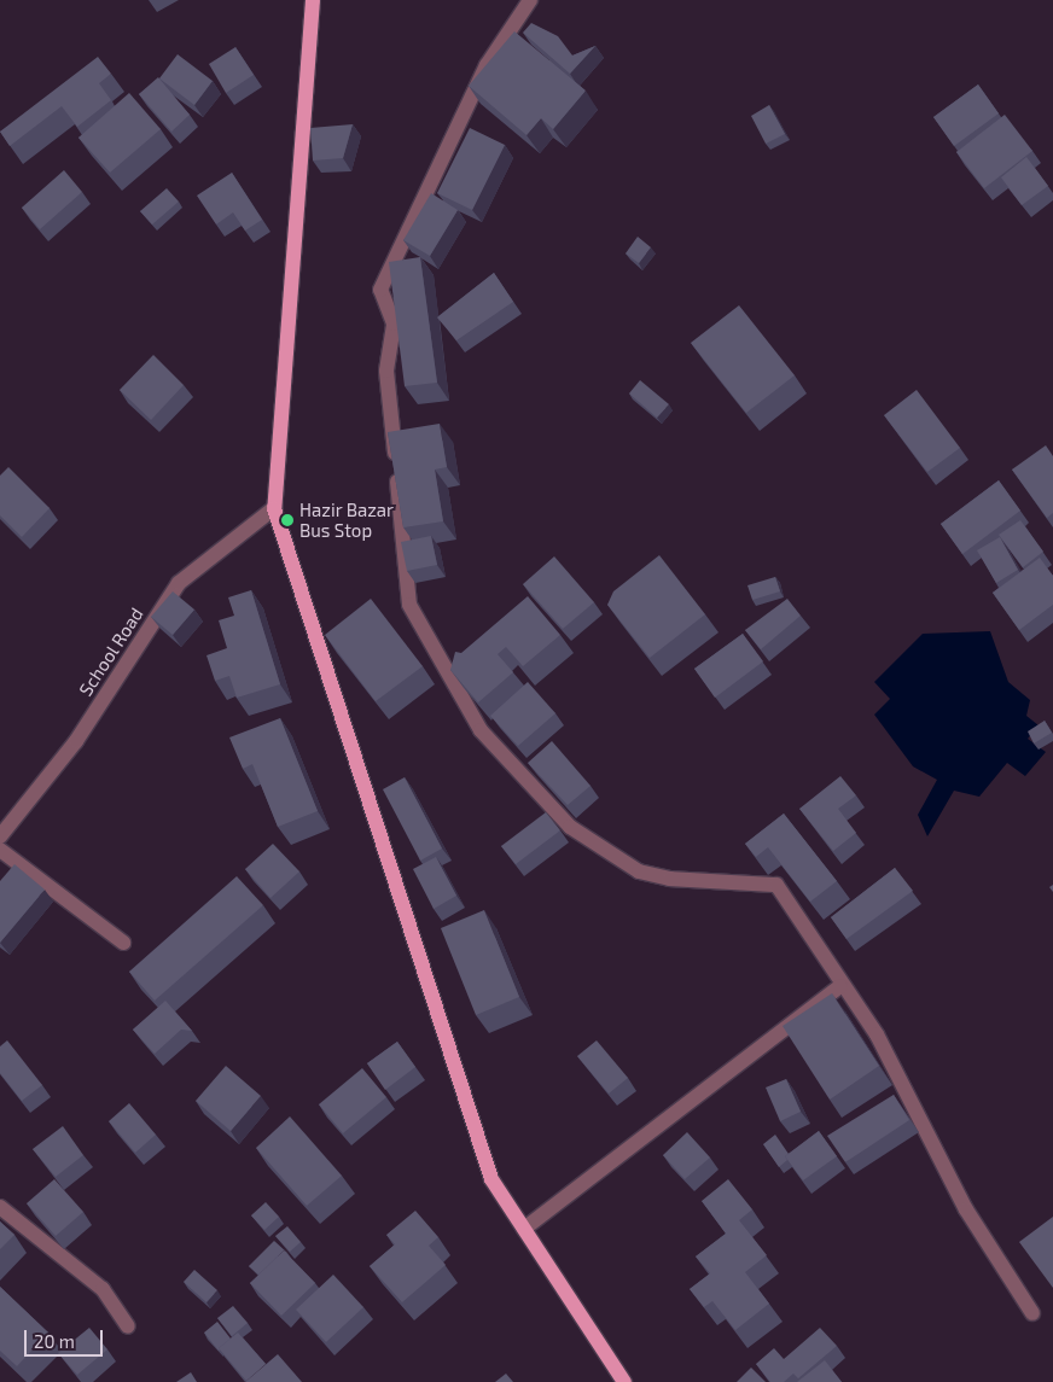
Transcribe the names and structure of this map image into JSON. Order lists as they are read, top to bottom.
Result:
{
  "streets": {
    "street": ["School Road"]
  },
  "places": ["Hazir Bazar Bus Stop"],
  "scale_bar": "20 m"
}
